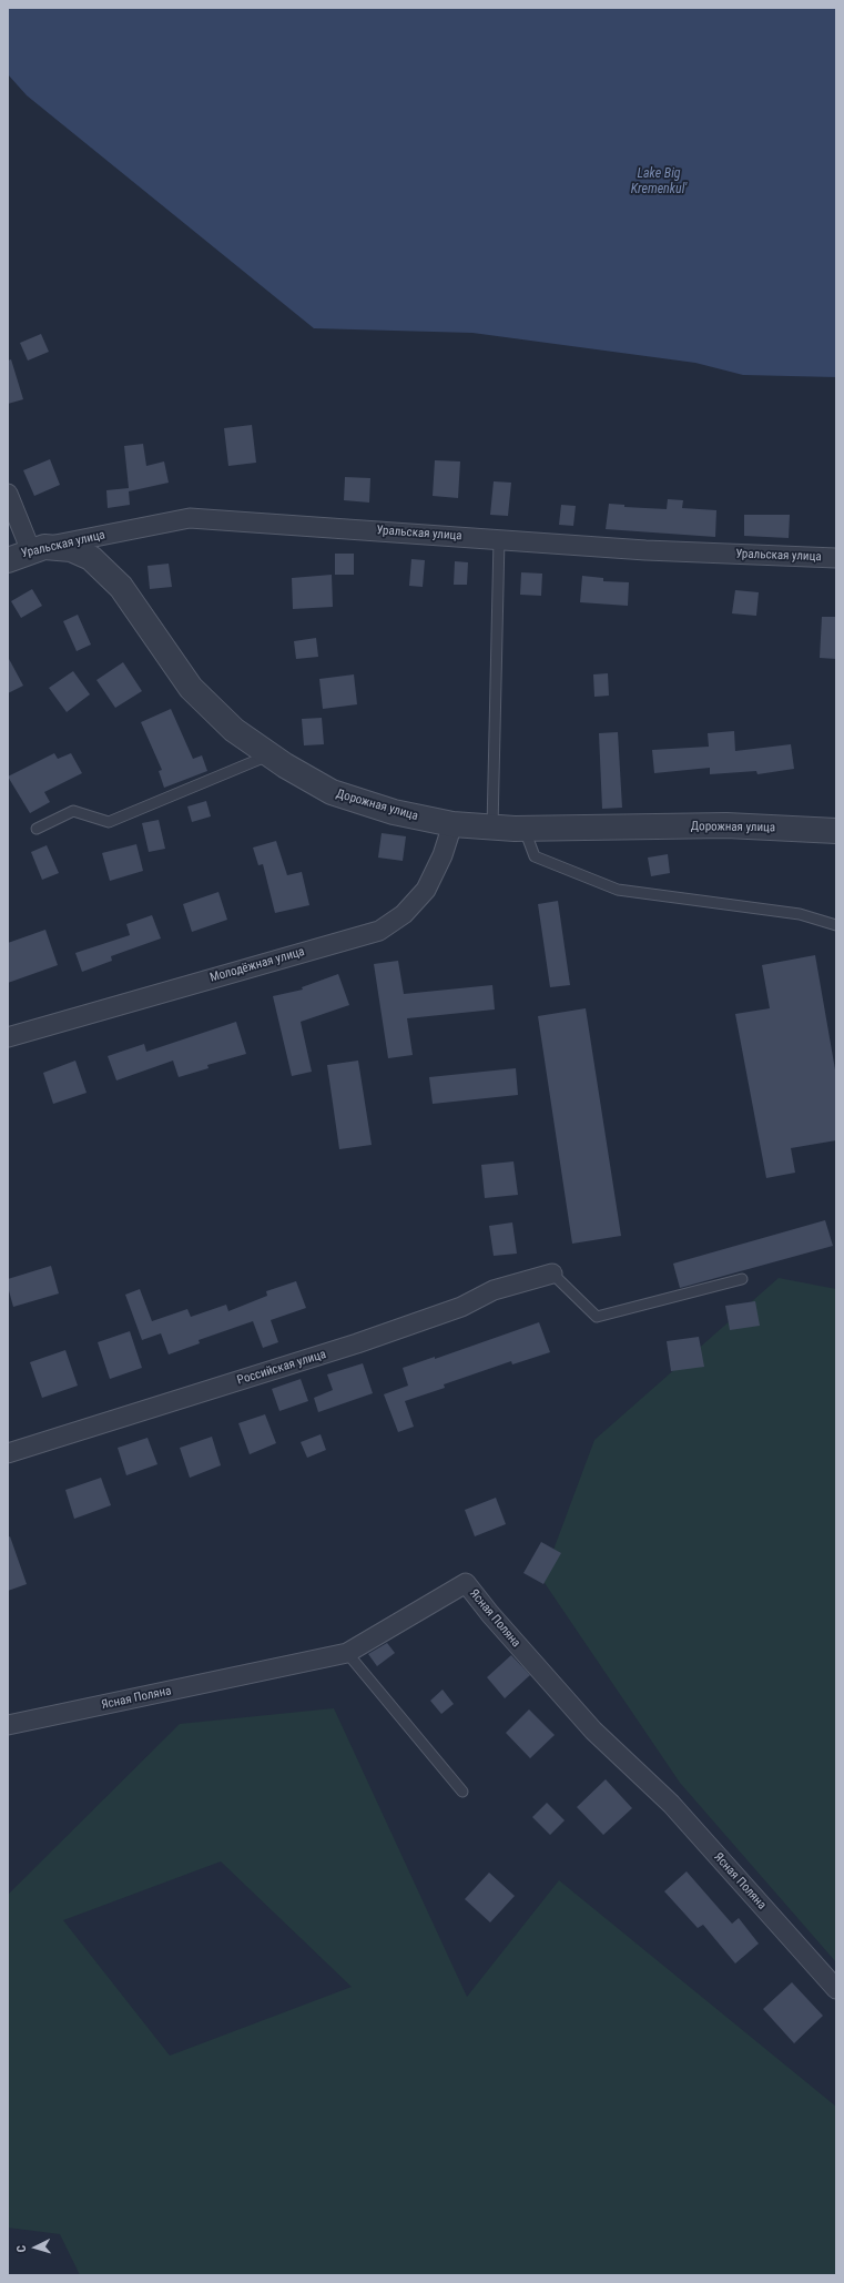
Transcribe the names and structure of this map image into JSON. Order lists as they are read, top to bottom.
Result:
{
  "streets": {
    "street": [
      "Уральская улица",
      "Дорожная улица",
      "Молодёжная улица",
      "Российская улица",
      "Ясная Поляна"
    ]
  },
  "crossings": [
    ["Уральская улица", "Дорожная улица"],
    ["Дорожная улица", "Молодёжная улица"]
  ],
  "water": ["Lake Big Kremenkul'"],
  "north": "left"
}
